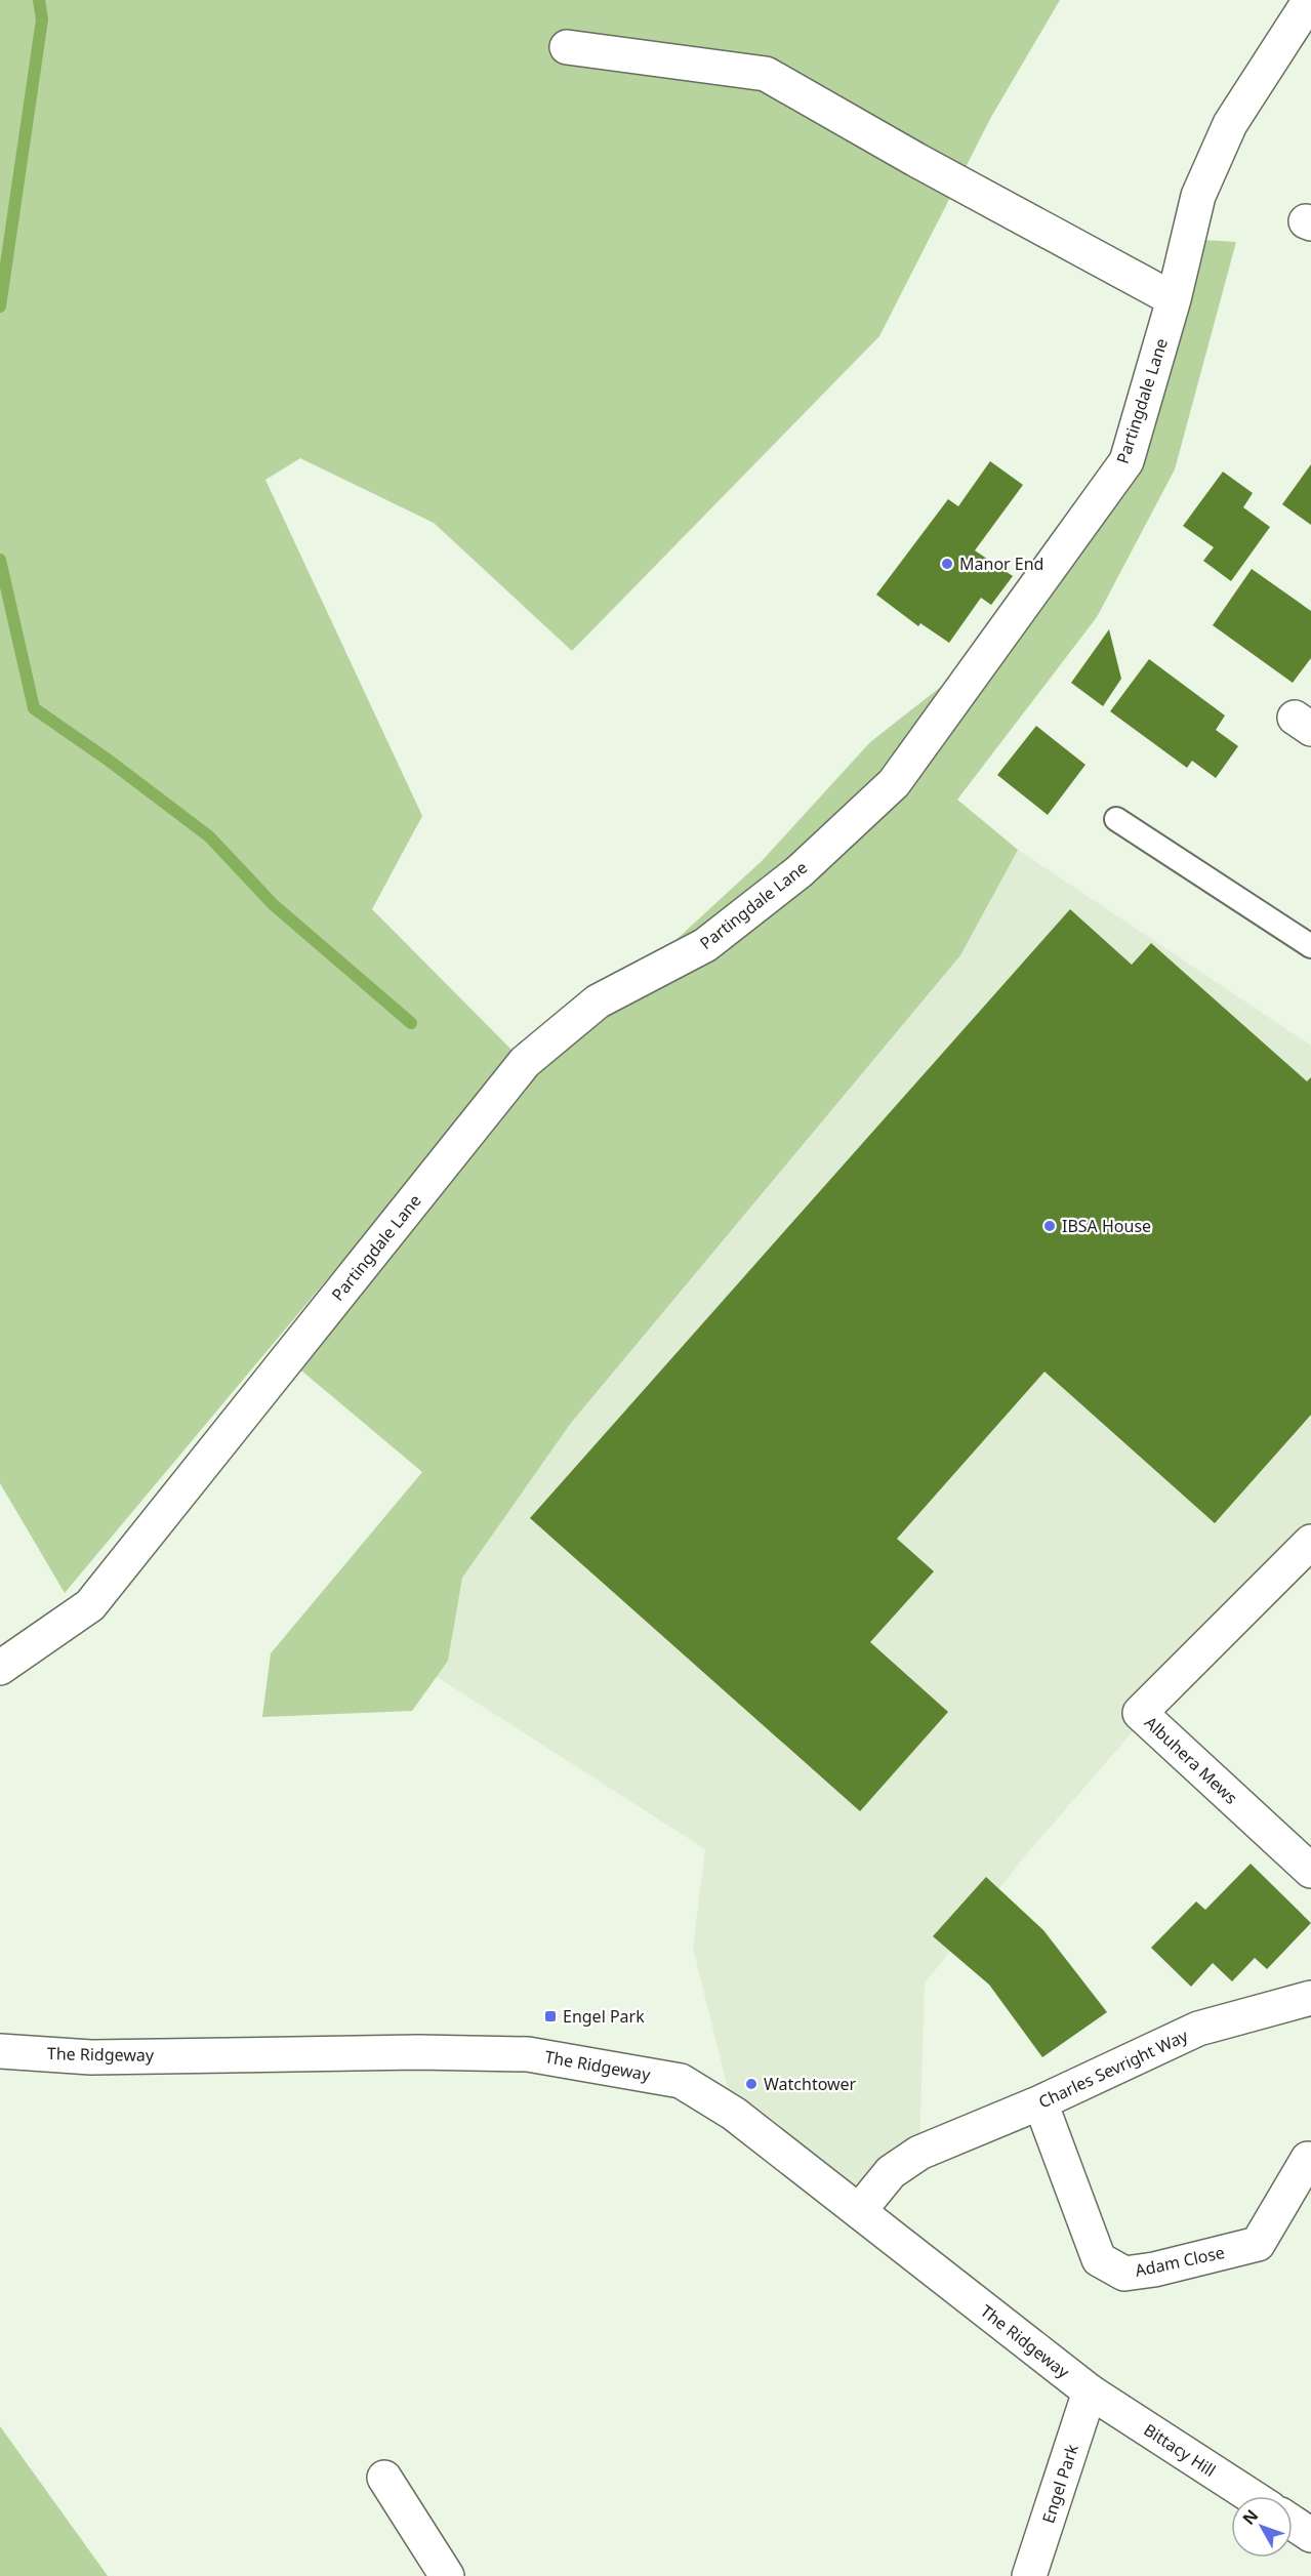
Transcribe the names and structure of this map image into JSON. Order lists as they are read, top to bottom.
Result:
{
  "streets": {
    "street": [
      "Partingdale Lane",
      "Albuhera Mews",
      "The Ridgeway",
      "Charles Sevright Way",
      "Adam Close",
      "Bittacy Hill",
      "Engel Park"
    ]
  },
  "crossings": [
    ["The Ridgeway", "Charles Sevright Way"],
    ["The Ridgeway", "Bittacy Hill"],
    ["The Ridgeway", "Engel Park"],
    ["Charles Sevright Way", "Adam Close"],
    ["Bittacy Hill", "Engel Park"]
  ],
  "places": {
    "other": ["Manor End", "IBSA House", "Watchtower"],
    "transit": ["Engel Park"]
  },
  "north": "top left"
}
